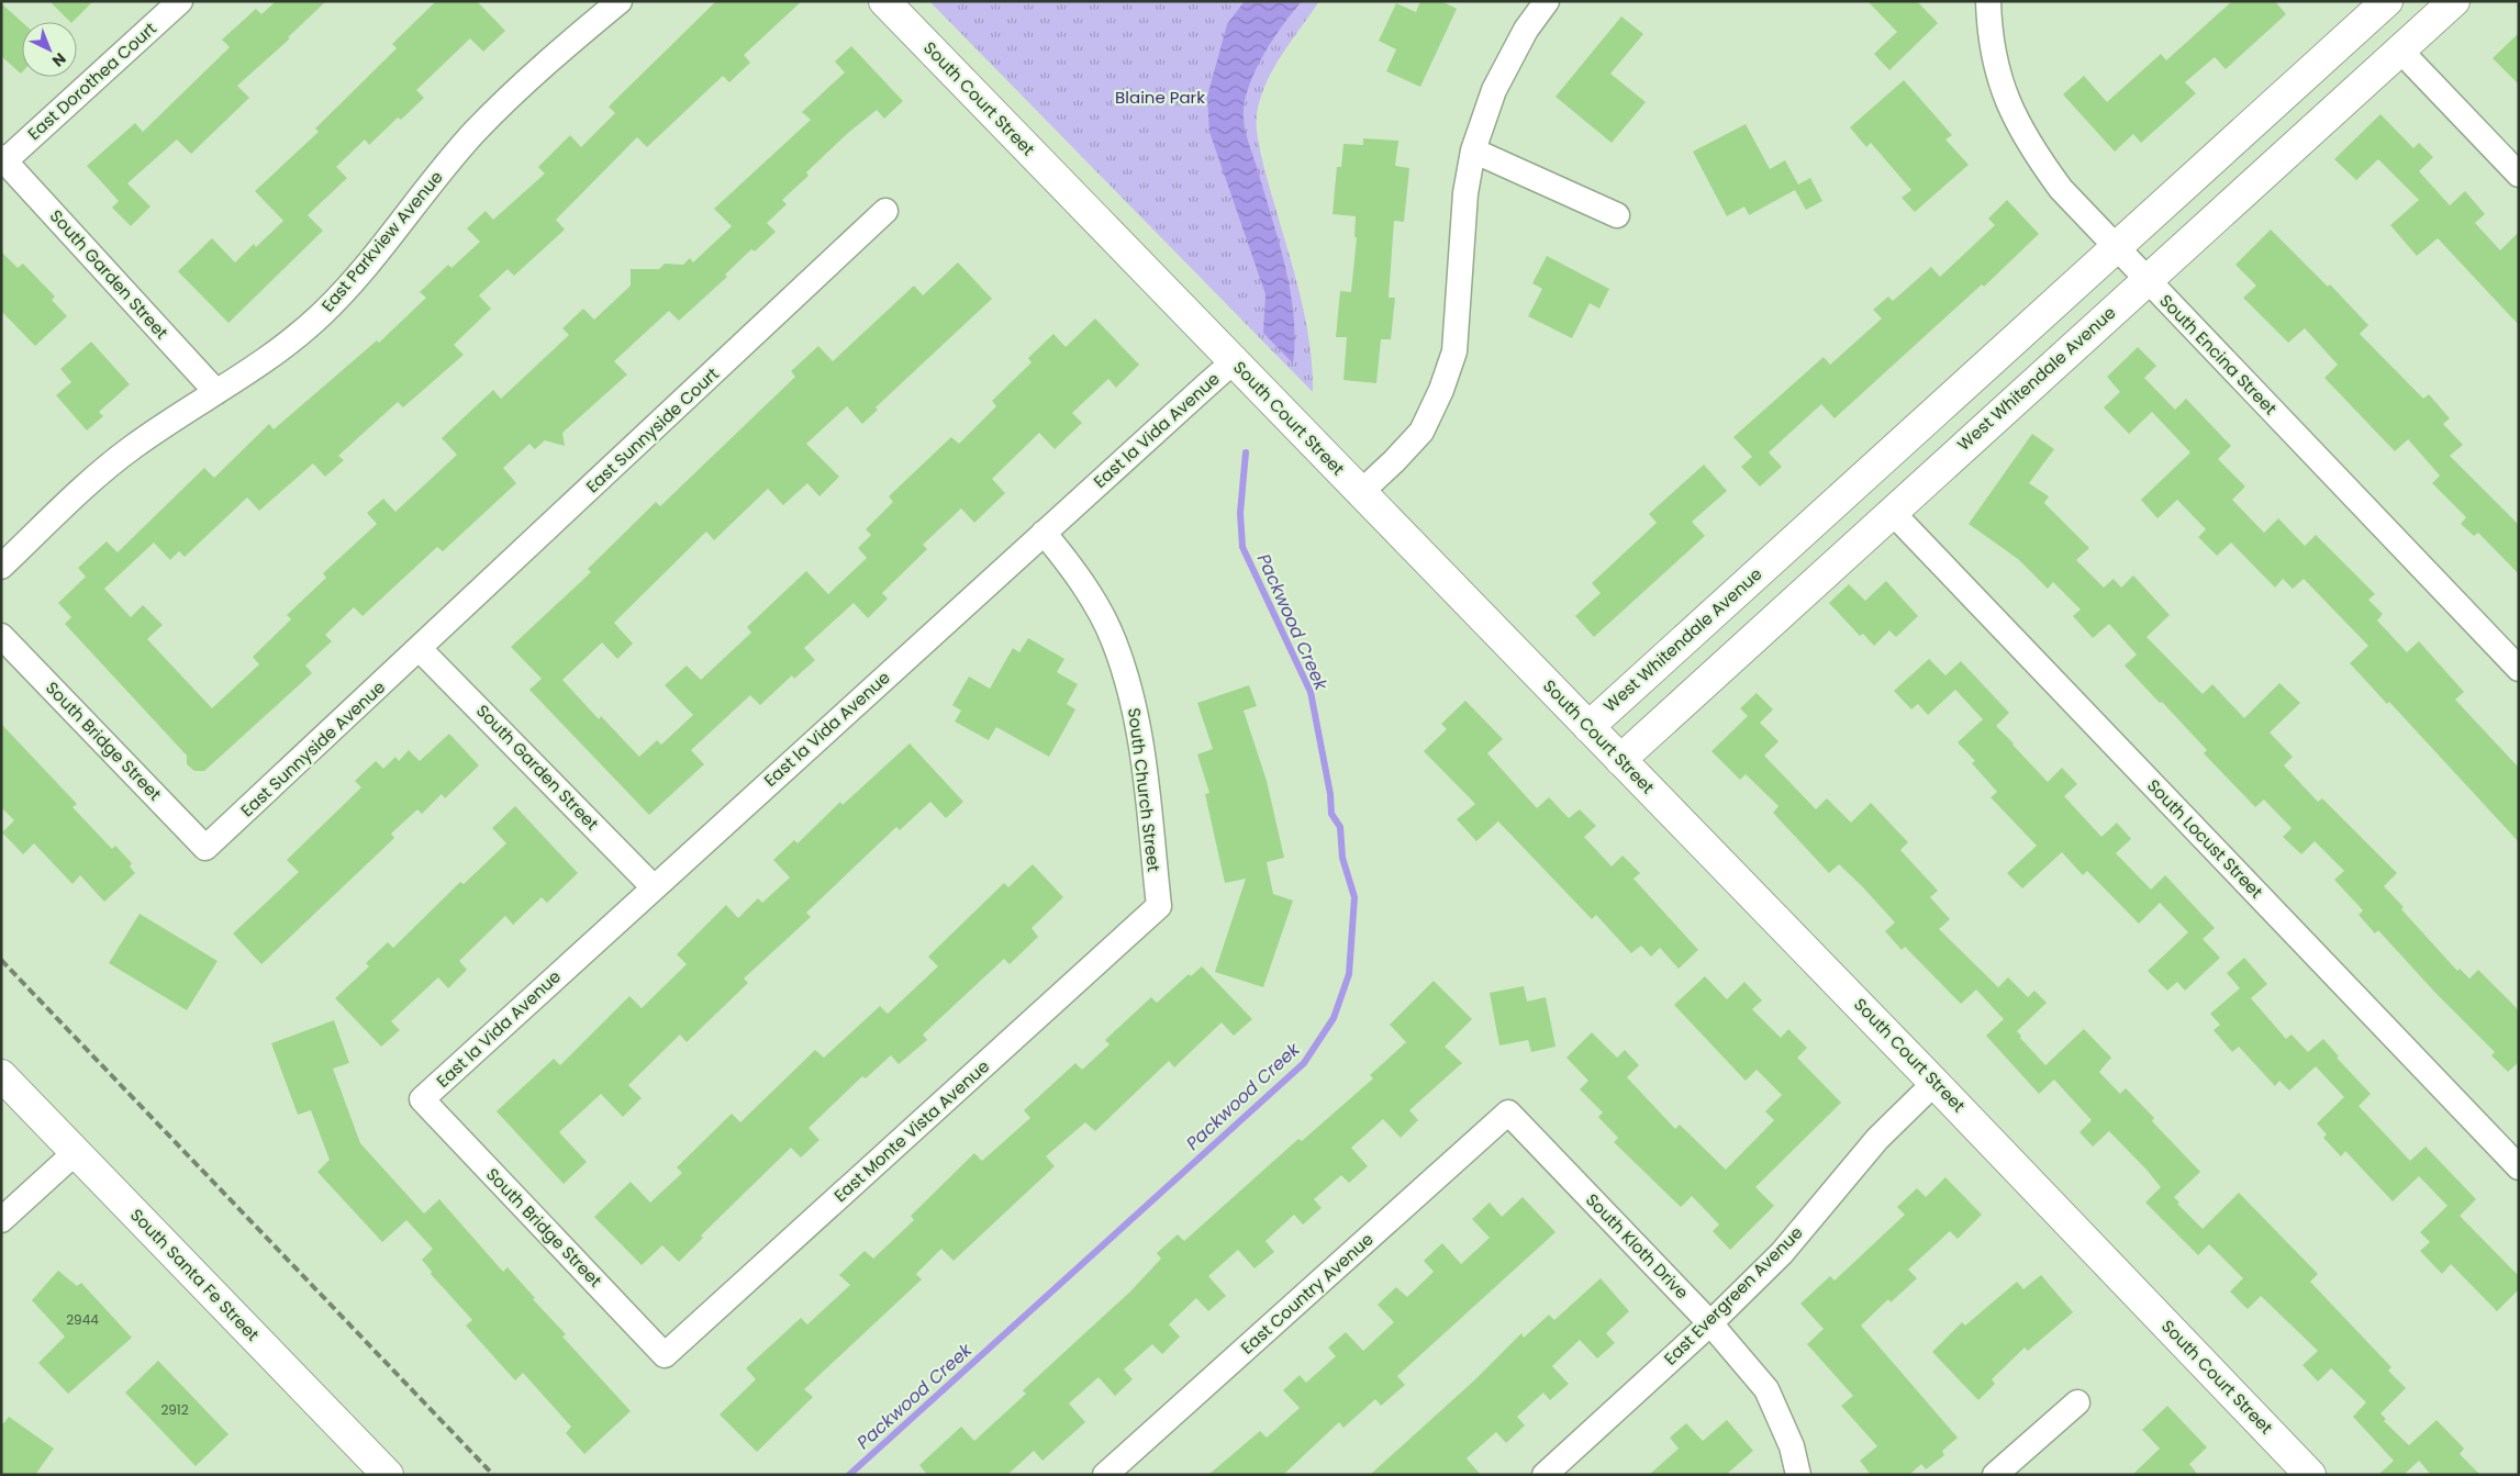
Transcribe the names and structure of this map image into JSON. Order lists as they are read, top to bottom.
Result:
{
  "streets": {
    "street": [
      "East Dorothea Court",
      "South Court Street",
      "East Parkview Avenue",
      "South Garden Street",
      "South Encina Street",
      "West Whitendale Avenue",
      "East Sunnyside Court",
      "East la Vida Avenue",
      "South Bridge Street",
      "East Sunnyside Avenue",
      "South Church Street",
      "South Locust Street",
      "East Monte Vista Avenue",
      "South Kloth Drive",
      "South Santa Fe Street",
      "East Country Avenue",
      "East Evergreen Avenue"
    ]
  },
  "crossings": [
    ["East Dorothea Court", "South Garden Street"],
    ["South Court Street", "West Whitendale Avenue"],
    ["South Court Street", "East la Vida Avenue"],
    ["South Court Street", "East Evergreen Avenue"],
    ["East Parkview Avenue", "South Garden Street"],
    ["South Garden Street", "East Sunnyside Court"],
    ["South Garden Street", "East la Vida Avenue"],
    ["South Garden Street", "East Sunnyside Avenue"],
    ["South Encina Street", "West Whitendale Avenue"],
    ["West Whitendale Avenue", "South Locust Street"],
    ["East Sunnyside Court", "East Sunnyside Avenue"],
    ["East la Vida Avenue", "South Bridge Street"],
    ["East la Vida Avenue", "South Church Street"],
    ["South Bridge Street", "East Sunnyside Avenue"],
    ["South Bridge Street", "East Monte Vista Avenue"],
    ["South Church Street", "East Monte Vista Avenue"],
    ["South Kloth Drive", "East Country Avenue"],
    ["South Kloth Drive", "East Evergreen Avenue"]
  ],
  "water": ["Packwood Creek"],
  "parks": ["Blaine Park"],
  "house_numbers": ["2944", "2912"],
  "north": "bottom right"
}
